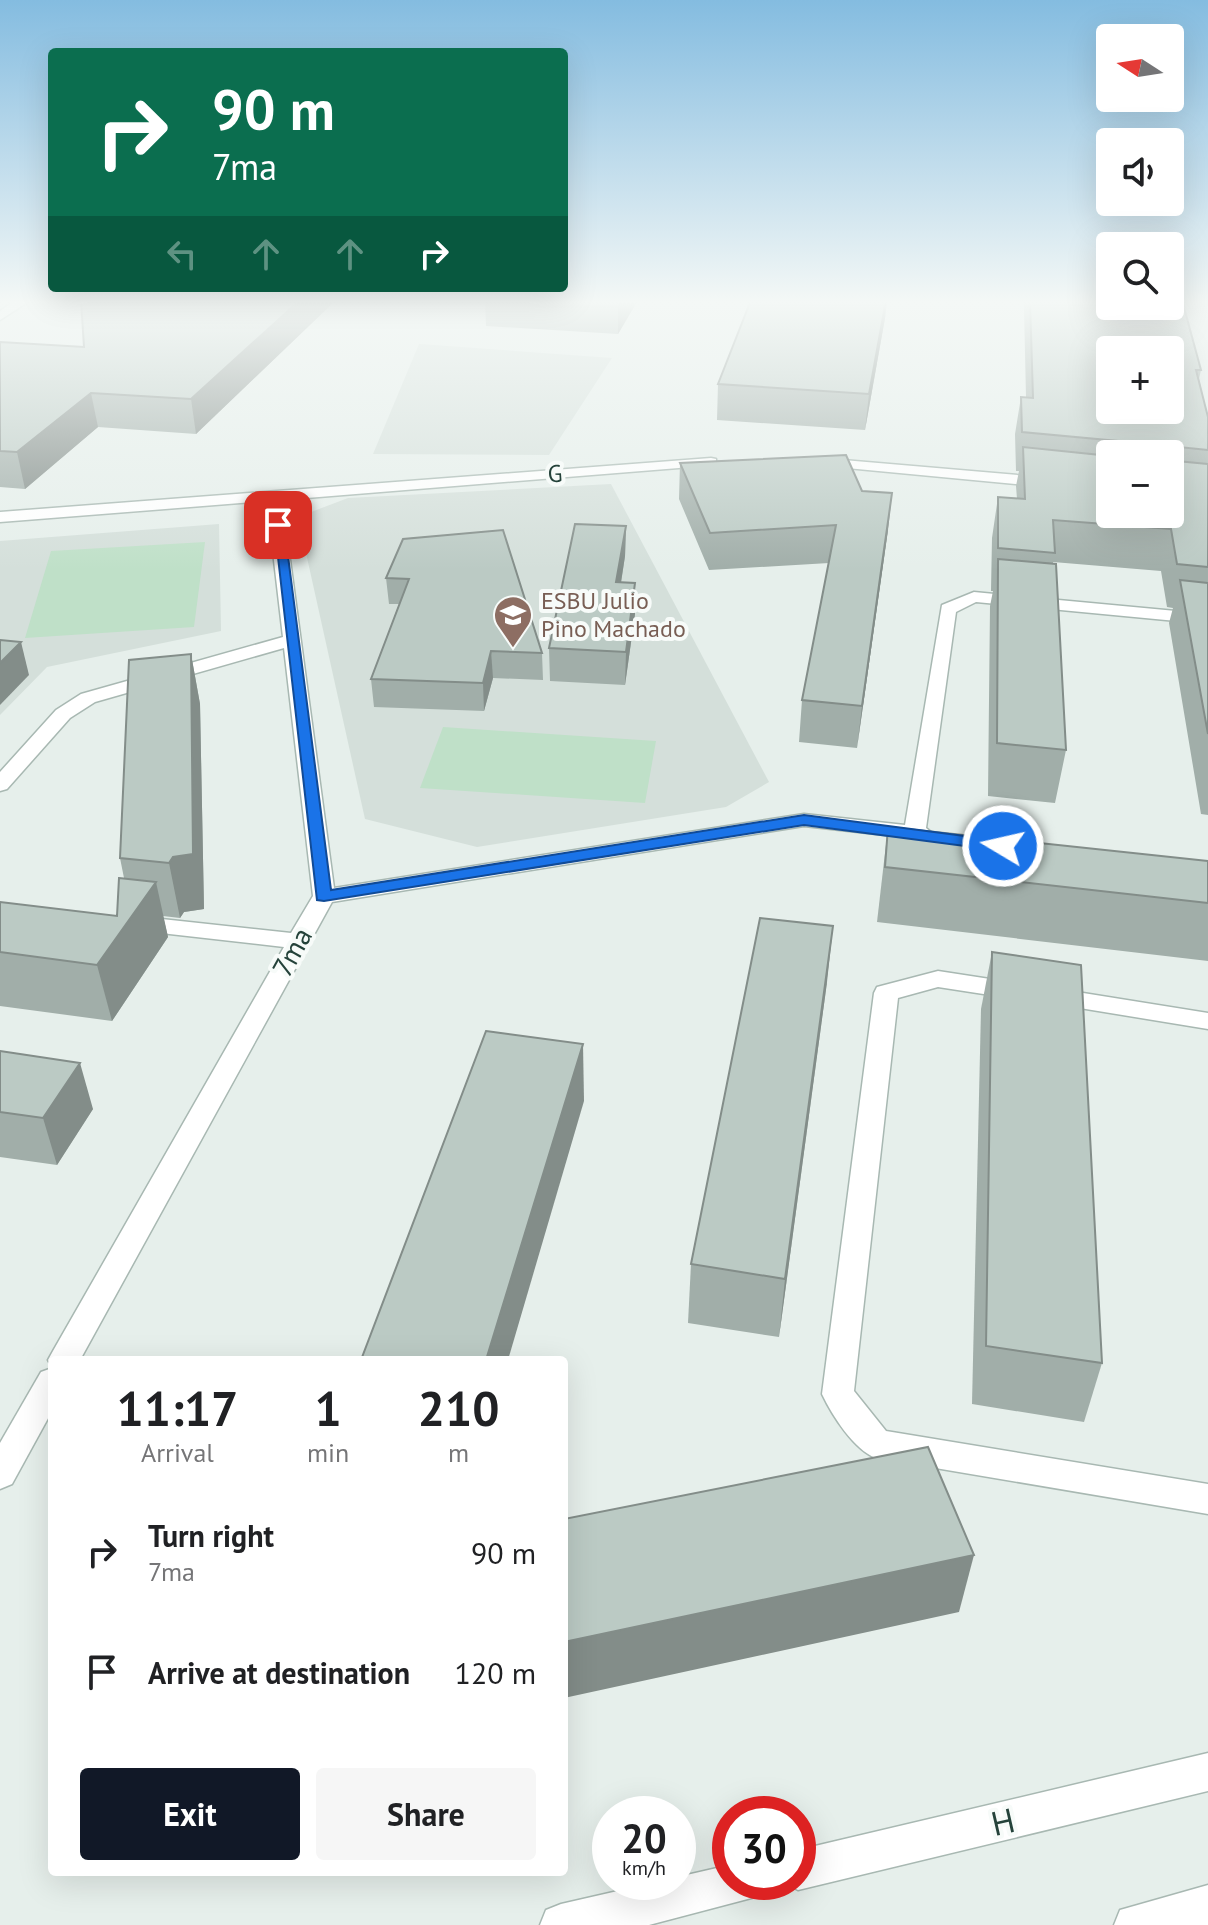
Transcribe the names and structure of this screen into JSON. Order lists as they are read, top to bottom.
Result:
{
  "streets": {
    "street": ["G", "7ma", "H"]
  },
  "crossings": [
    ["G", "7ma"]
  ],
  "places": {
    "school or university": ["ESBU Julio Pino Machado"]
  },
  "north": "left",
  "page": {
    "map_buttons": ["+", "−"],
    "turn": ["90 m", "7ma"],
    "eta": [
      "11:17",
      "Arrival",
      "1",
      "min",
      "210",
      "m"
    ],
    "list": [
      {
        "name": "Turn right",
        "note": "7ma",
        "value": "90 m"
      },
      {
        "name": "Arrive at destination",
        "value": "120 m"
      }
    ],
    "buttons": ["Exit", "Share"],
    "speed": "20 km/h",
    "limit": "30"
  }
}
